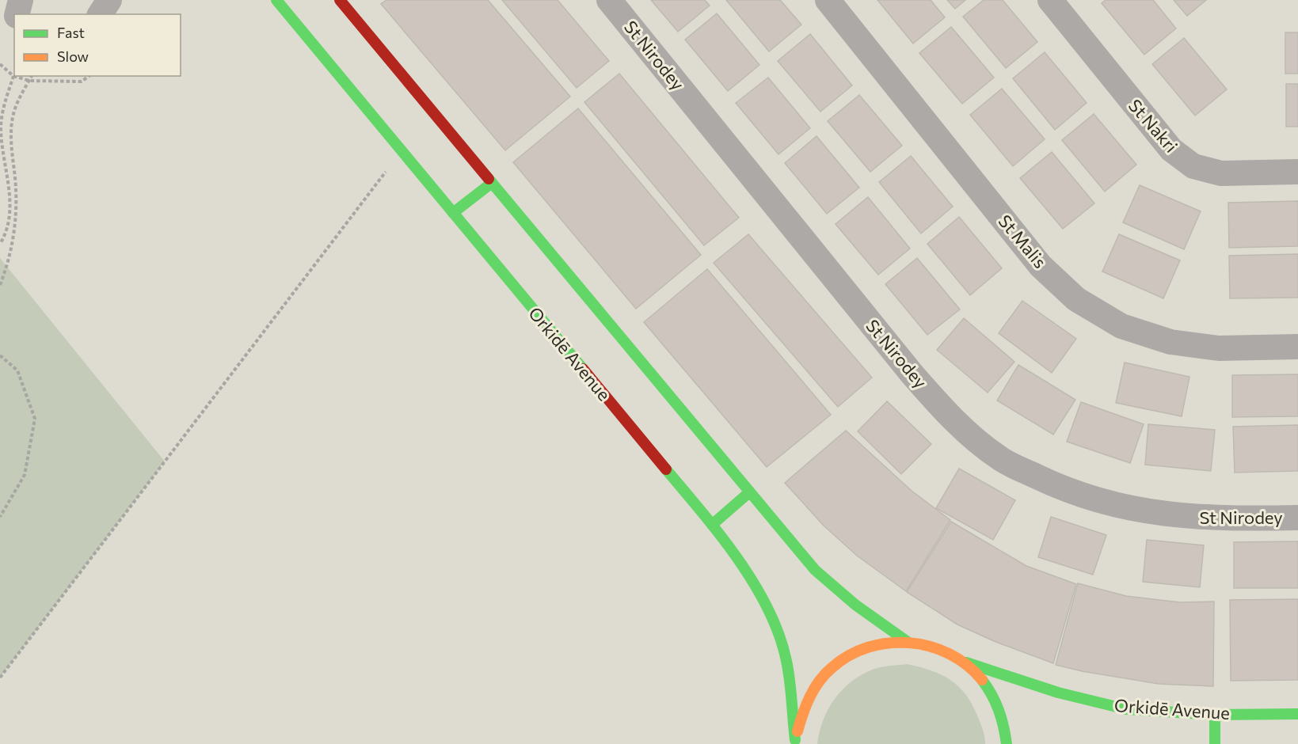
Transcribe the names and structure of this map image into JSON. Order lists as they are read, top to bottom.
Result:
{
  "streets": {
    "street": [
      "St Nirodey",
      "St Nakri",
      "St Malis",
      "Orkidē Avenue"
    ]
  },
  "legend": ["Fast", "Slow"]
}
